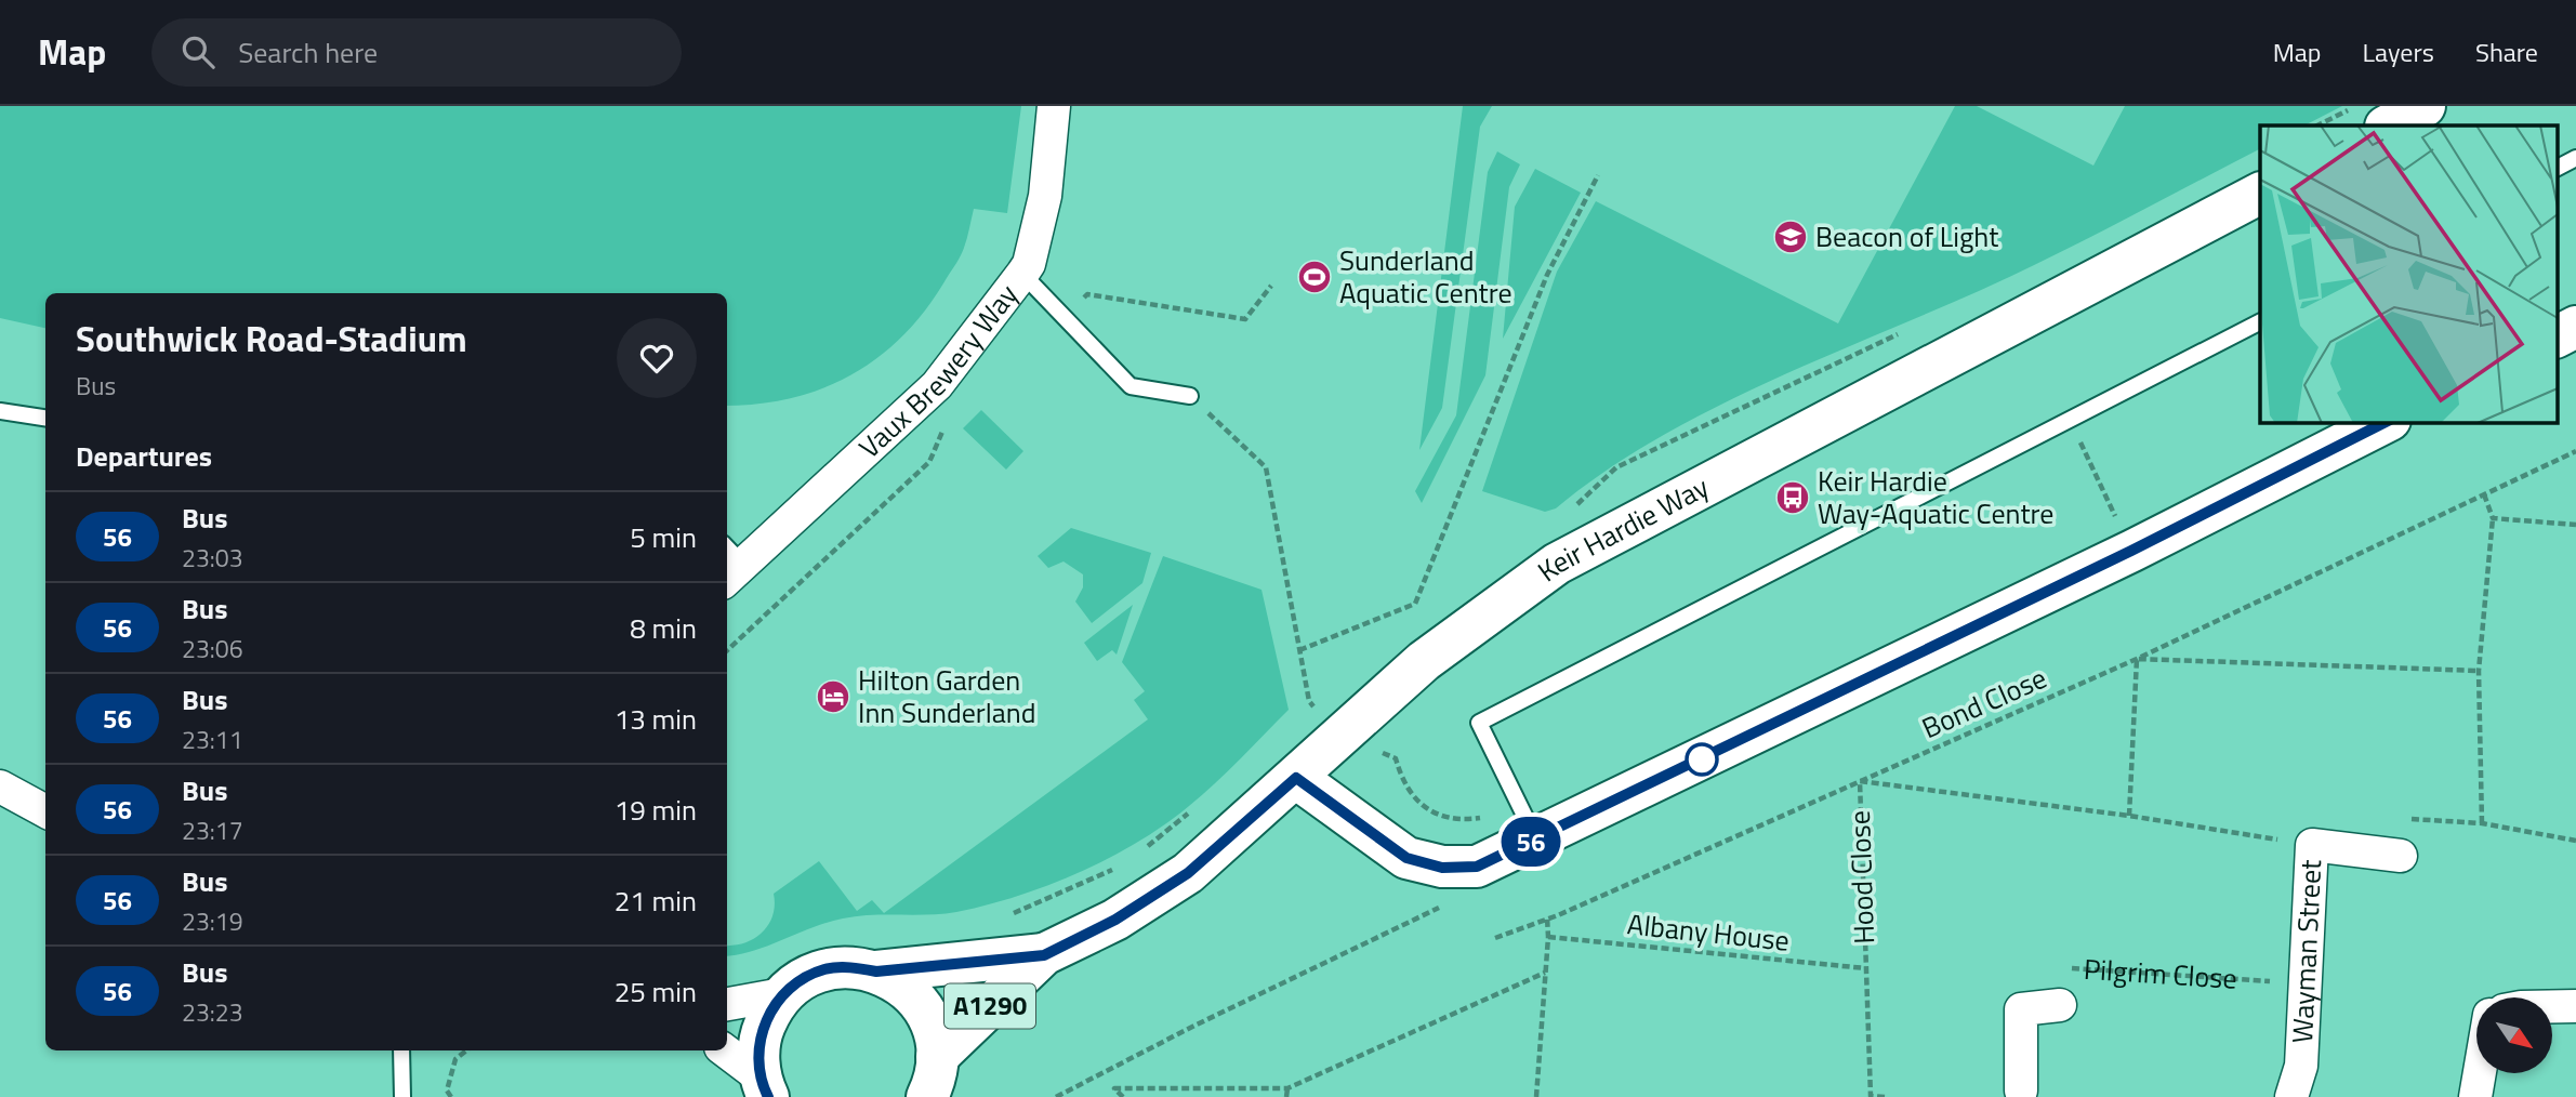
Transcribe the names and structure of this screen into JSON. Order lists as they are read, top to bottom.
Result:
{
  "streets": {
    "main road": ["Keir Hardie Way", "A1290"],
    "street": ["Vaux Brewery Way", "Wayman Street"],
    "path": [
      "Bond Close",
      "Hood Close",
      "Albany House",
      "Pilgrim Close"
    ]
  },
  "crossings": [
    ["Keir Hardie Way", "A1290"],
    ["Bond Close", "Hood Close"],
    ["Hood Close", "Albany House"],
    ["Hood Close", "Wayman Street"],
    ["Wayman Street", "Pilgrim Close"]
  ],
  "places": {
    "school or university": ["Beacon of Light"],
    "sports": ["Sunderland Aquatic Centre"],
    "bus stop": ["Keir Hardie Way-Aquatic Centre"],
    "hotel": ["Hilton Garden Inn Sunderland"]
  },
  "lines": ["bus line 56"],
  "north": "bottom right",
  "page": {
    "header": "Map",
    "search": "Search here",
    "nav": ["Map", "Layers", "Share"],
    "on_map": "56",
    "heading": [
      ["Southwick Road-Stadium", "Bus"],
      "Departures"
    ],
    "list": [
      {
        "mark": "56",
        "name": "Bus",
        "note": "23:03",
        "value": "5 min"
      },
      {
        "mark": "56",
        "name": "Bus",
        "note": "23:06",
        "value": "8 min"
      },
      {
        "mark": "56",
        "name": "Bus",
        "note": "23:11",
        "value": "13 min"
      },
      {
        "mark": "56",
        "name": "Bus",
        "note": "23:17",
        "value": "19 min"
      },
      {
        "mark": "56",
        "name": "Bus",
        "note": "23:19",
        "value": "21 min"
      },
      {
        "mark": "56",
        "name": "Bus",
        "note": "23:23",
        "value": "25 min"
      }
    ]
  }
}
